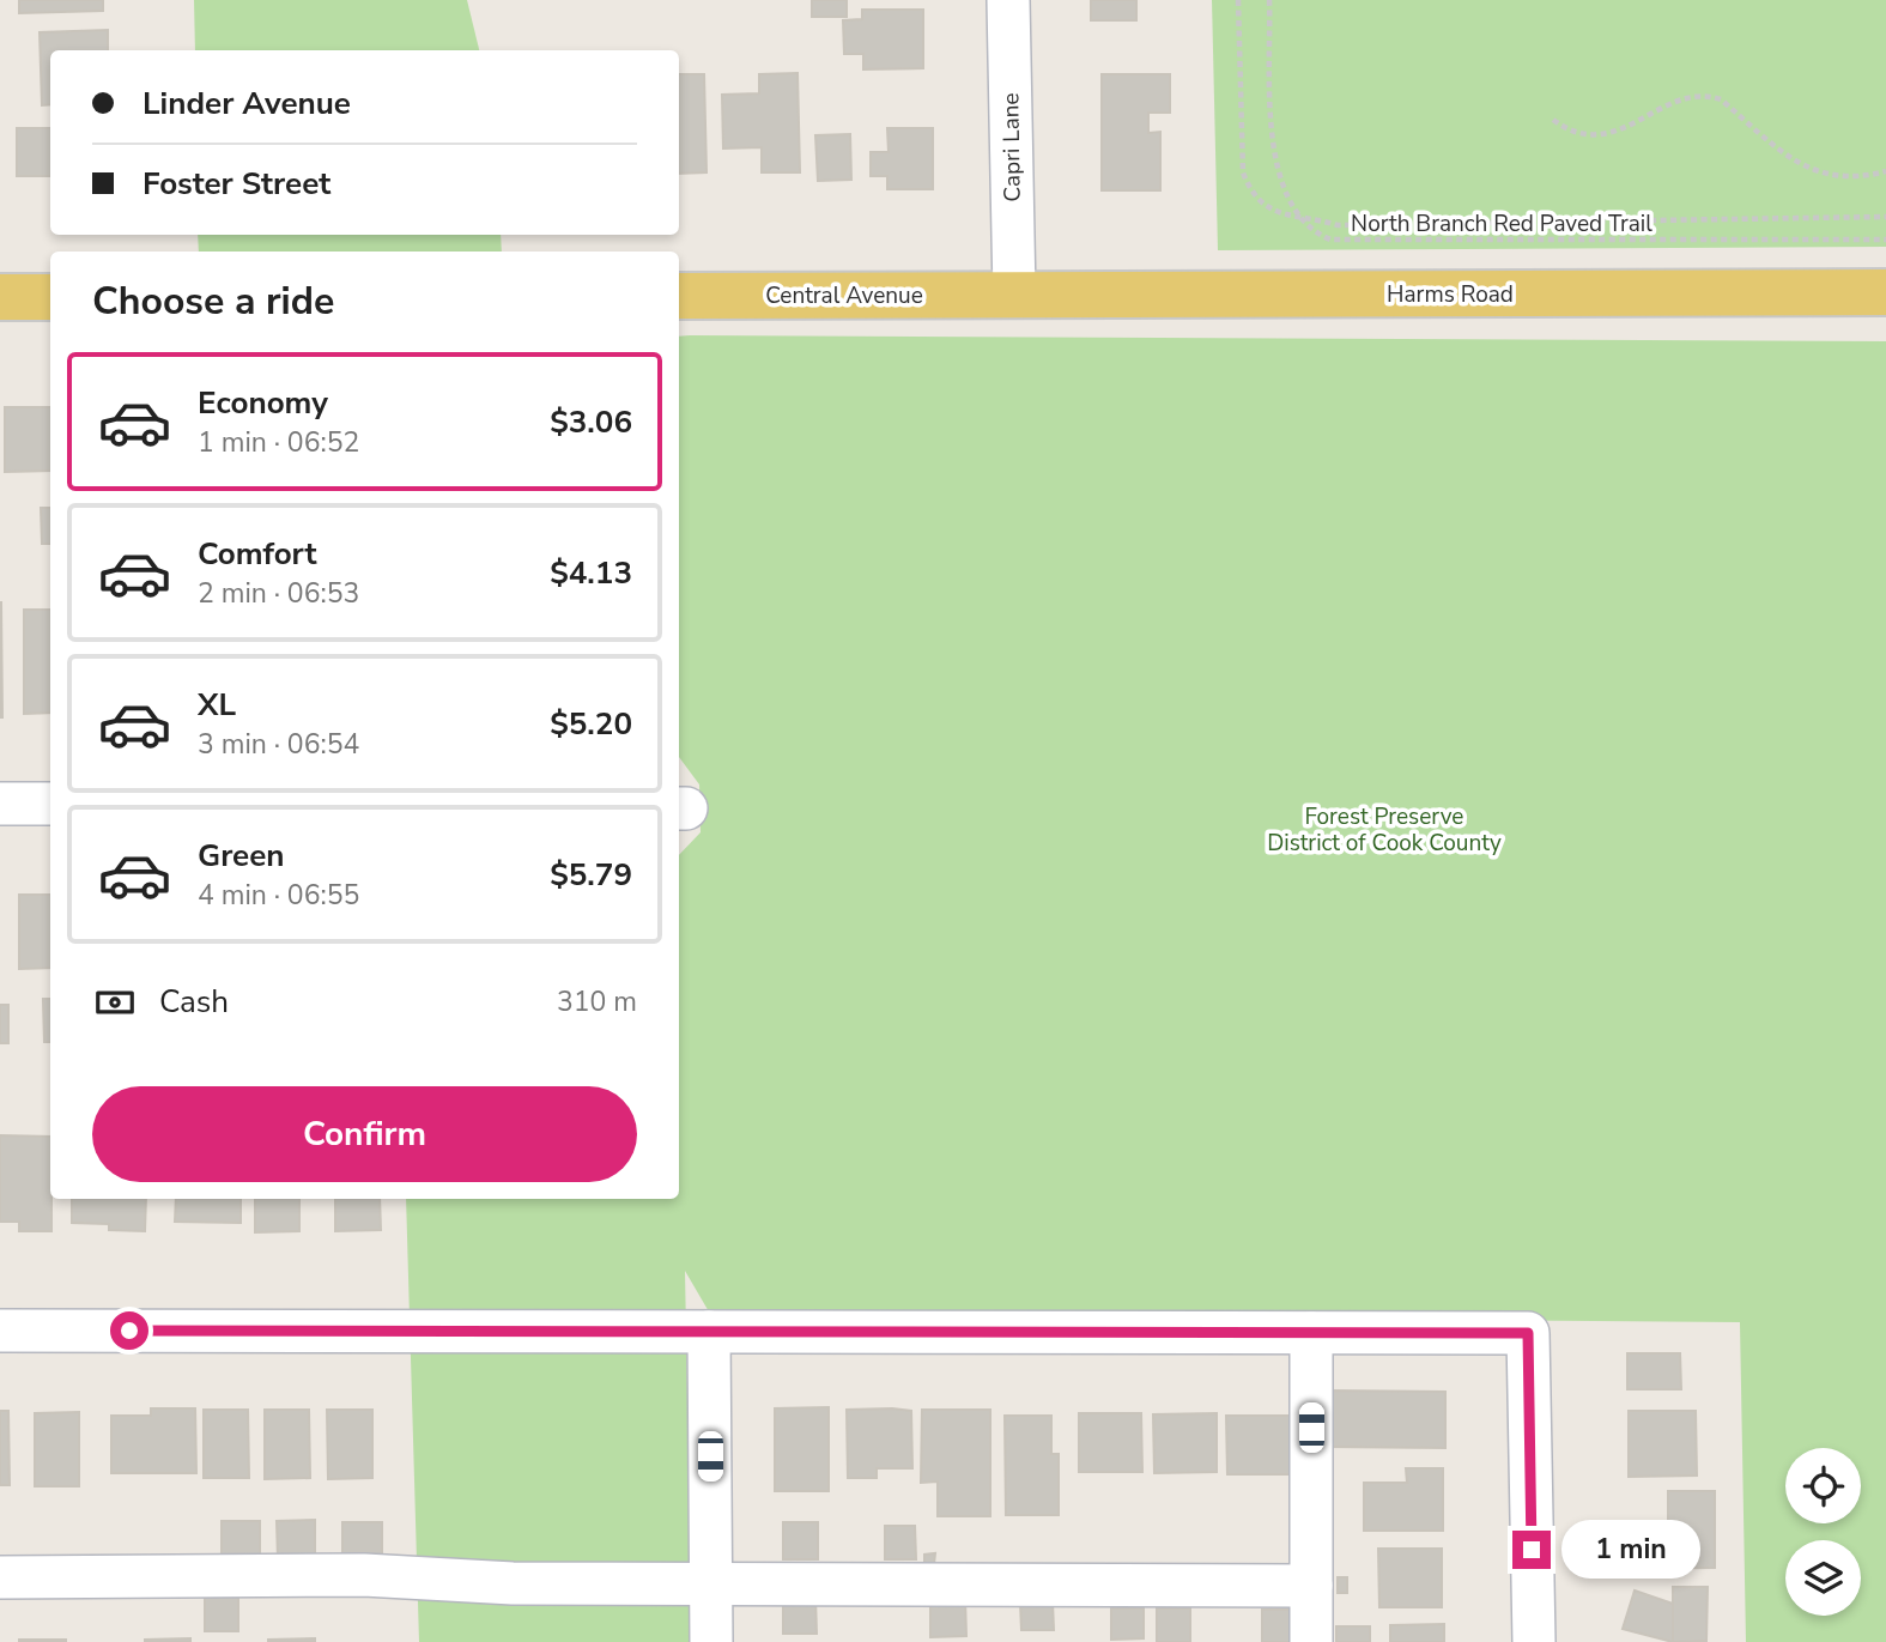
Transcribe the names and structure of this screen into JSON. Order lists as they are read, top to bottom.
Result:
{
  "streets": {
    "main road": ["Harms Road", "Central Avenue"],
    "street": ["Capri Lane"],
    "path": ["North Branch Red Paved Trail"]
  },
  "crossings": [
    ["Capri Lane", "Harms Road"],
    ["Capri Lane", "Central Avenue"],
    ["Harms Road", "Central Avenue"]
  ],
  "parks": ["Forest Preserve District of Cook County"],
  "page": {
    "banner": ["Linder Avenue", "Foster Street"],
    "heading": "Choose a ride",
    "list": [
      {
        "name": "Economy",
        "note": "1 min · 06:52",
        "value": "$3.06"
      },
      {
        "name": "Comfort",
        "note": "2 min · 06:53",
        "value": "$4.13"
      },
      {
        "name": "XL",
        "note": "3 min · 06:54",
        "value": "$5.20"
      },
      {
        "name": "Green",
        "note": "4 min · 06:55",
        "value": "$5.79"
      }
    ],
    "pay": ["Cash", "310 m"],
    "buttons": "Confirm",
    "bubble": "1 min"
  }
}
